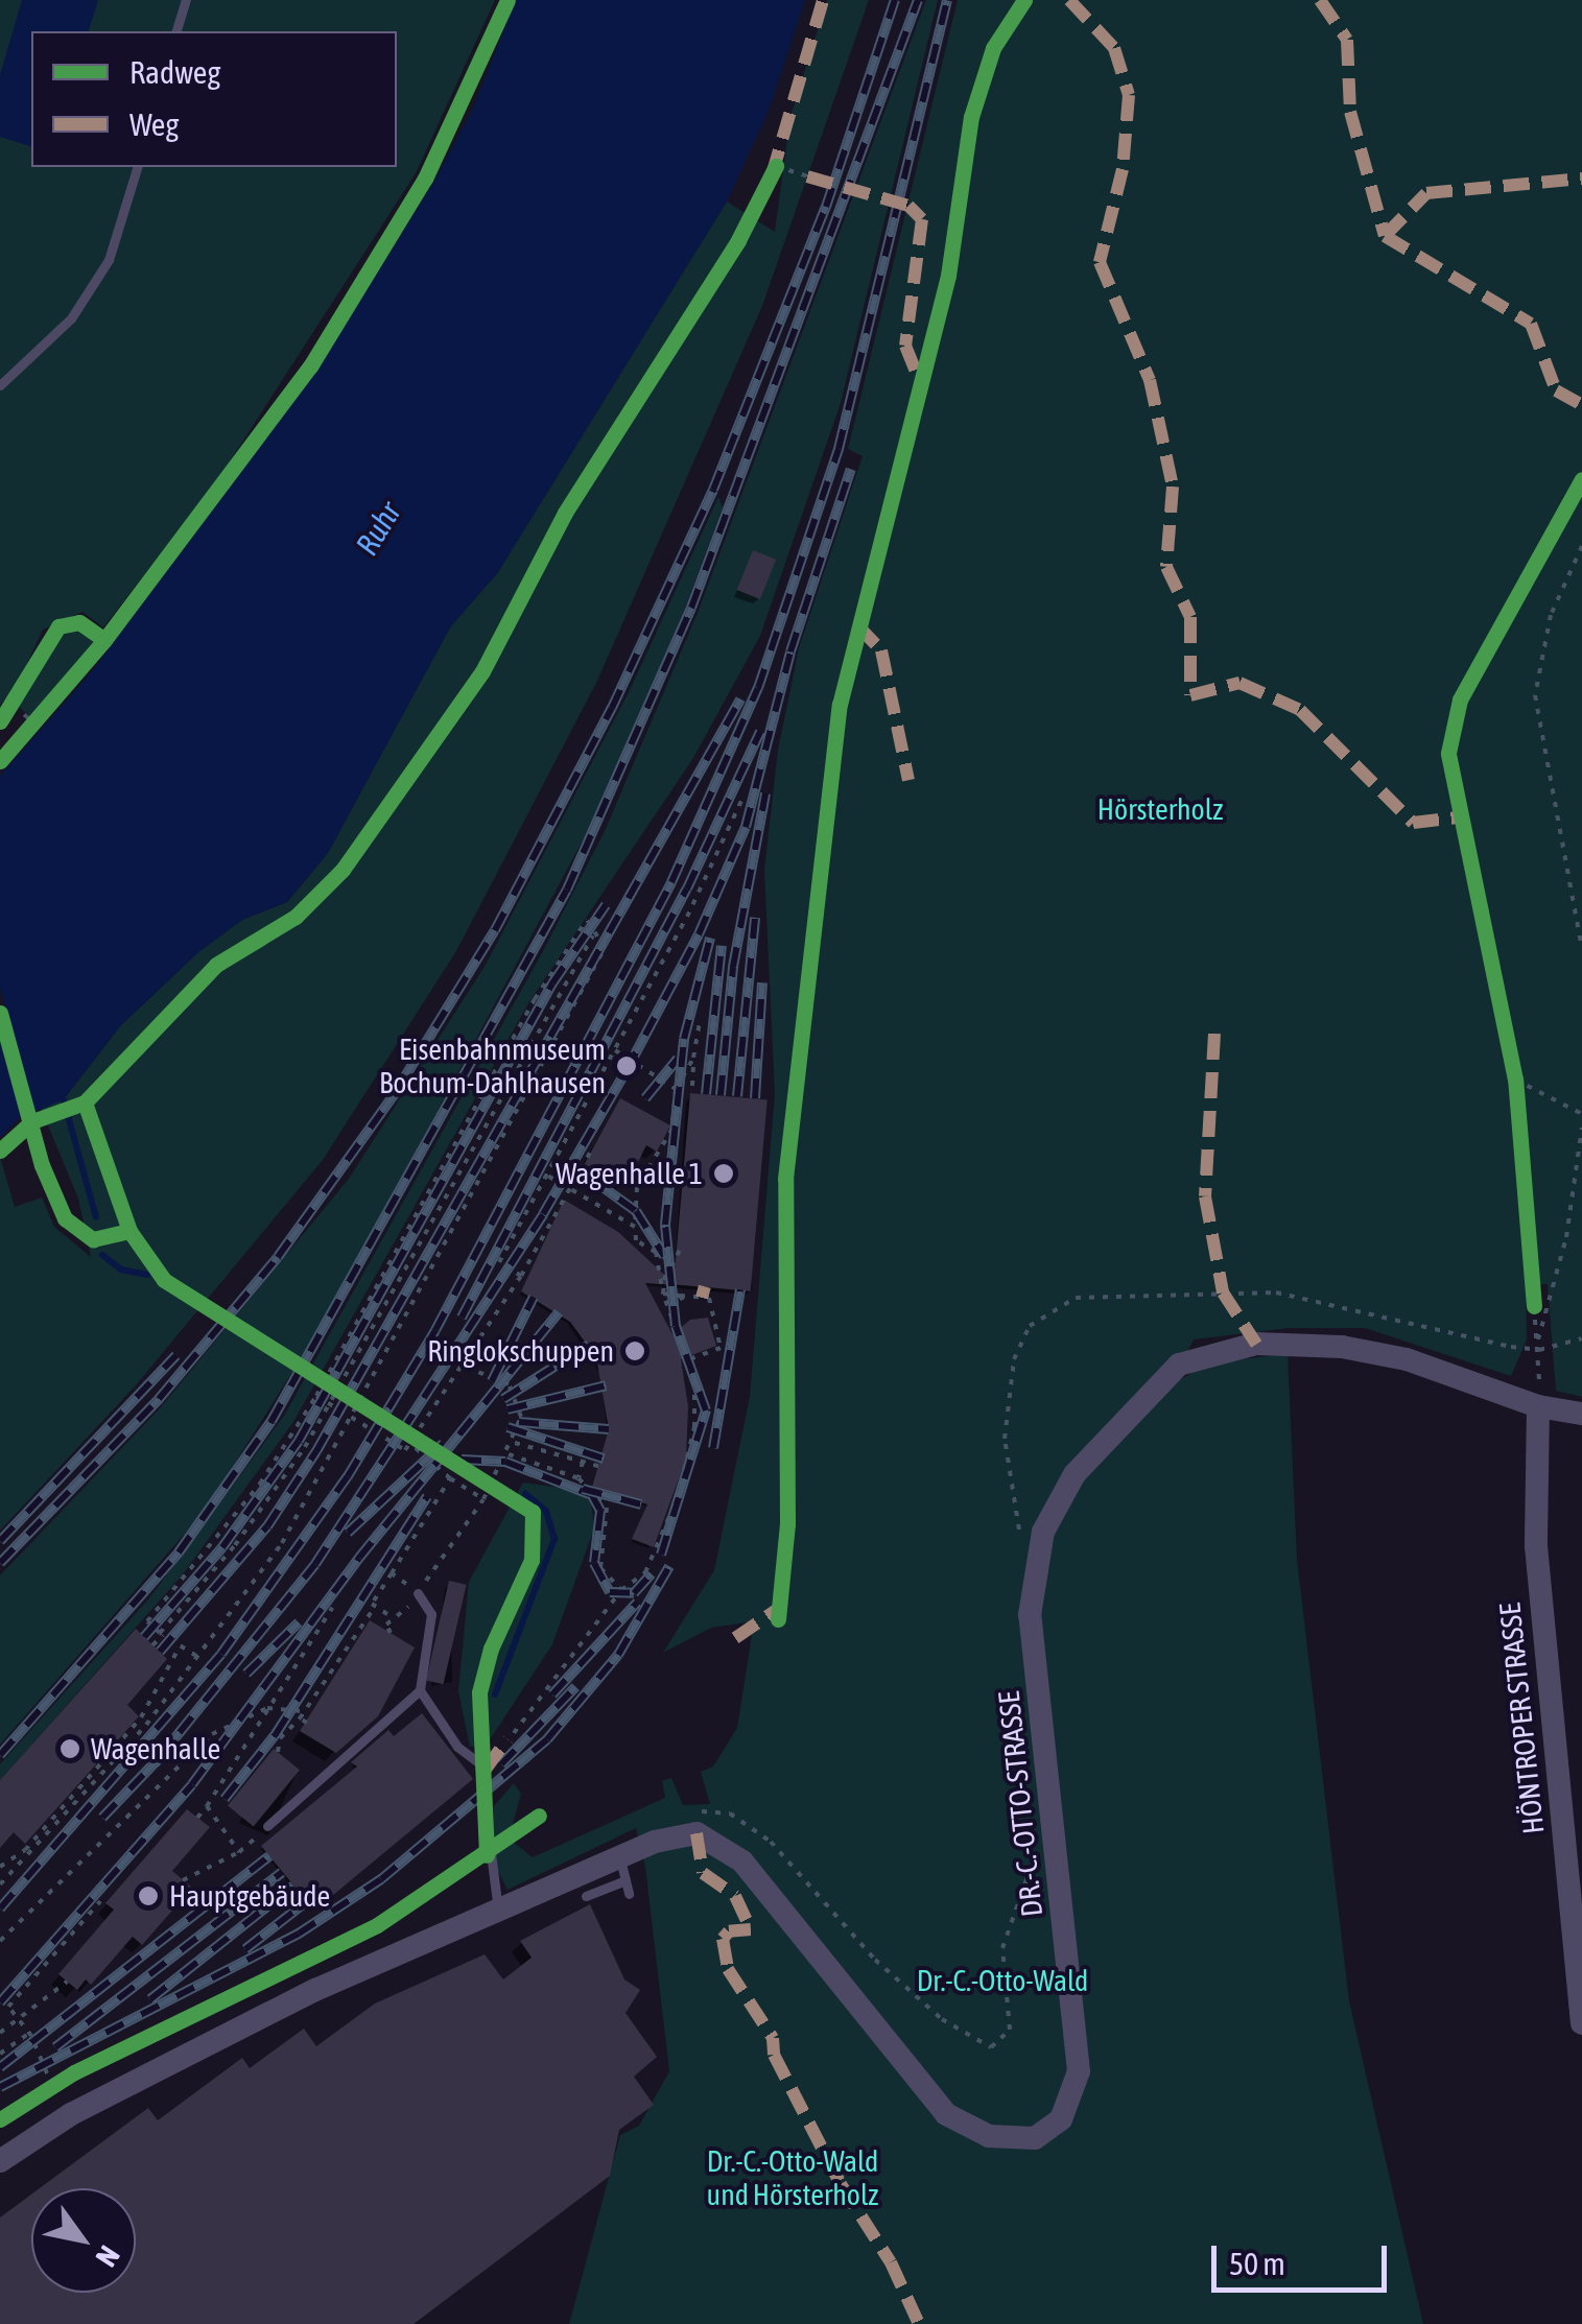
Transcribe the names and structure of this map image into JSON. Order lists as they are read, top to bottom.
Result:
{
  "streets": {
    "street": ["HÖNTROPER STRASSE", "DR.-C.-OTTO-STRASSE"]
  },
  "crossings": [
    ["HÖNTROPER STRASSE", "DR.-C.-OTTO-STRASSE"]
  ],
  "water": ["Ruhr"],
  "parks": ["Hörsterholz", "Dr.-C.-Otto-Wald", "Dr.-C.-Otto-Wald und Hörsterholz"],
  "places": [
    "Eisenbahnmuseum Bochum-Dahlhausen",
    "Wagenhalle 1",
    "Ringlokschuppen",
    "Wagenhalle",
    "Hauptgebäude"
  ],
  "legend": ["Radweg", "Weg"],
  "scale_bar": "50 m",
  "north": "bottom right"
}
